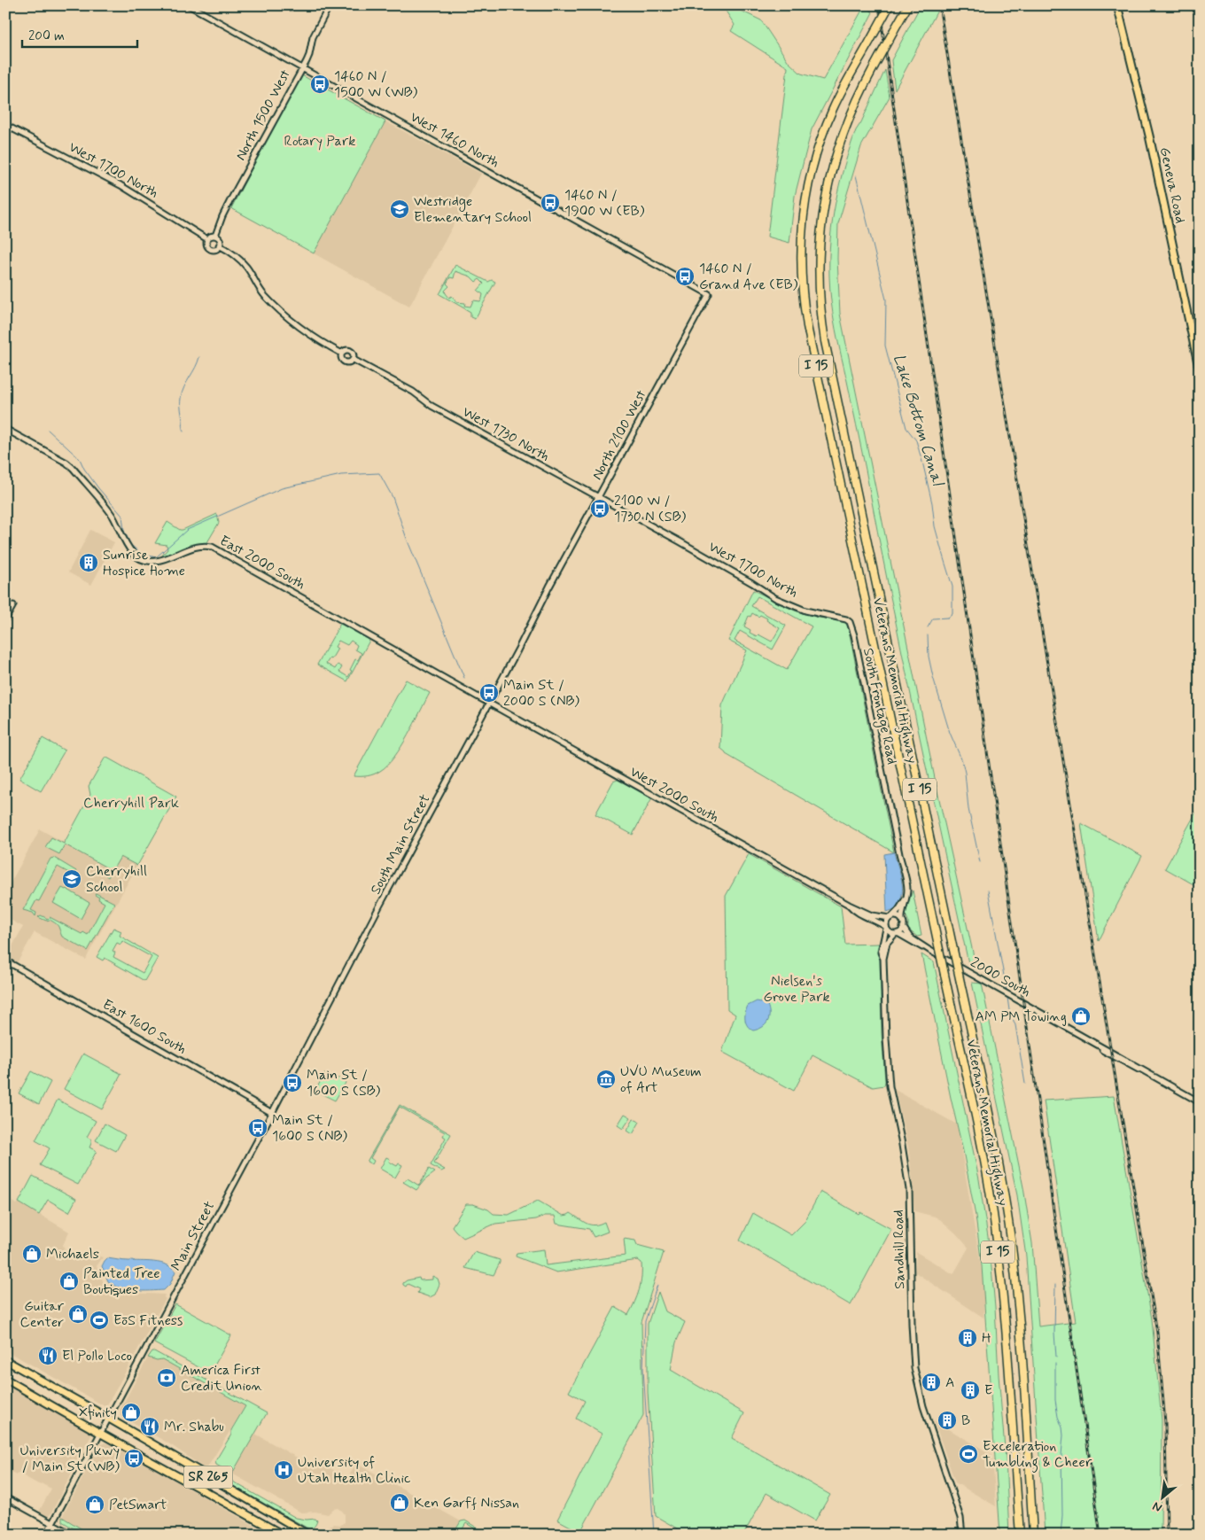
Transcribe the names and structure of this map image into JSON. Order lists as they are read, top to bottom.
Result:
{
  "streets": {
    "highway": ["I 15", "Veterans Memorial Highway"],
    "main road": ["Geneva Road", "SR 265"],
    "street": [
      "North 1500 West",
      "West 1460 North",
      "West 1700 North",
      "West 1730 North",
      "North 2100 West",
      "East 2000 South",
      "South Frontage Road",
      "West 2000 South",
      "South Main Street",
      "2000 South",
      "East 1600 South",
      "Main Street",
      "Sandhill Road"
    ]
  },
  "crossings": [
    ["North 1500 West", "West 1460 North"],
    ["North 1500 West", "West 1700 North"],
    ["West 1460 North", "North 2100 West"],
    ["West 1700 North", "West 1730 North"],
    ["West 1700 North", "South Frontage Road"],
    ["West 1730 North", "North 2100 West"],
    ["North 2100 West", "South Main Street"],
    ["East 2000 South", "West 2000 South"],
    ["East 2000 South", "South Main Street"],
    ["South Frontage Road", "West 2000 South"],
    ["South Frontage Road", "Sandhill Road"],
    ["West 2000 South", "South Main Street"],
    ["West 2000 South", "Sandhill Road"],
    ["South Main Street", "East 1600 South"],
    ["South Main Street", "Main Street"],
    ["East 1600 South", "Main Street"],
    ["Main Street", "SR 265"]
  ],
  "water": ["Lake Bottom Canal"],
  "parks": ["Rotary Park", "Cherryhill Park", "Nielsen's Grove Park"],
  "places": {
    "bus stop": [
      "1460 N / 1500 W (WB)",
      "1460 N / 1900 W (EB)",
      "1460 N / Grand Ave (EB)",
      "2100 W / 1730 N (SB)",
      "Main St / 2000 S (NB)",
      "Main St / 1600 S (SB)",
      "Main St / 1600 S (NB)",
      "University Pkwy / Main St (WB)"
    ],
    "school or university": ["Westridge Elementary School", "Cherryhill School"],
    "building": [
      "Sunrise Hospice Home",
      "H",
      "A",
      "E",
      "B"
    ],
    "shop": [
      "AM PM Towing",
      "Michaels",
      "Painted Tree Boutiques",
      "Guitar Center",
      "Xfinity",
      "Ken Garff Nissan",
      "PetSmart"
    ],
    "museum": ["UVU Museum of Art"],
    "sports": ["EōS Fitness", "Exceleration Tumbling & Cheer"],
    "restaurant": ["El Pollo Loco", "Mr. Shabu"],
    "bank": ["America First Credit Union"],
    "hospital": ["University of Utah Health Clinic"]
  },
  "scale_bar": "200 m",
  "north": "bottom left"
}
